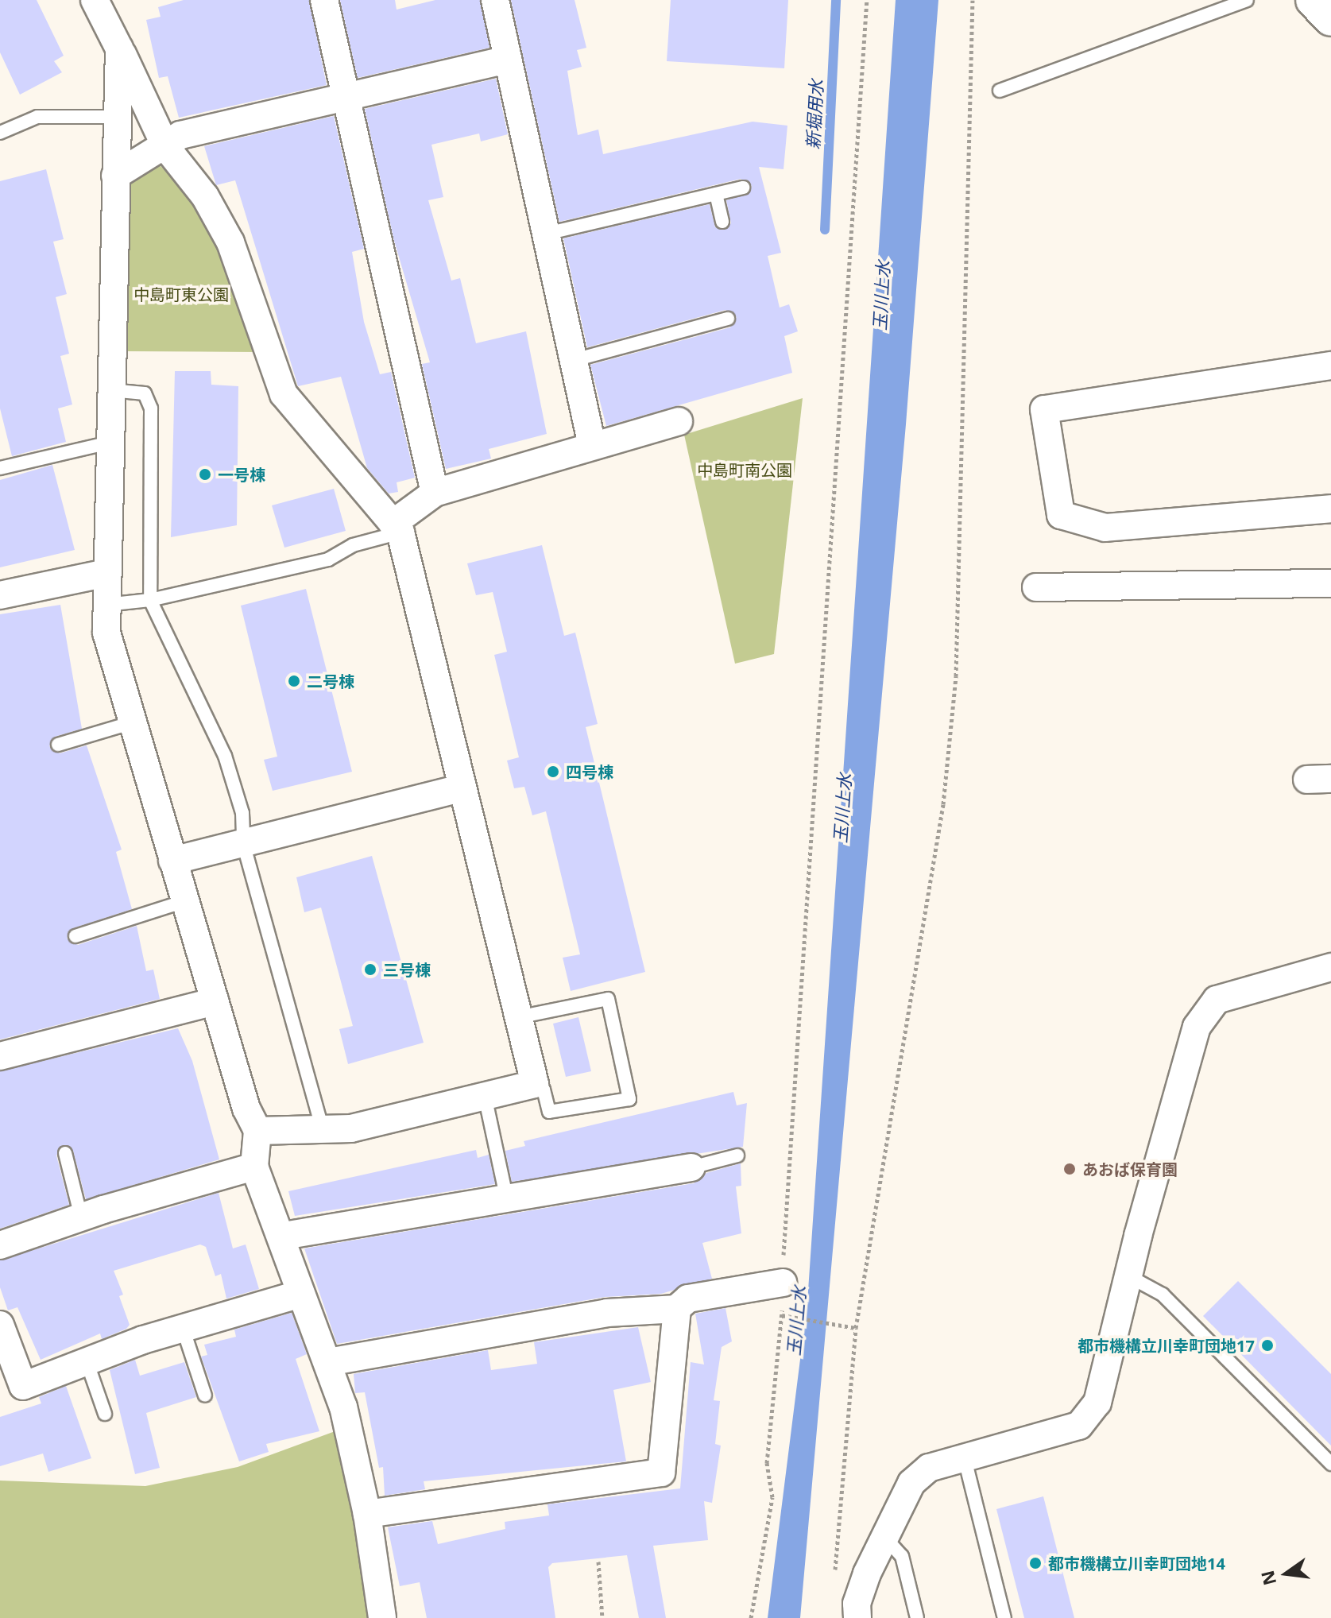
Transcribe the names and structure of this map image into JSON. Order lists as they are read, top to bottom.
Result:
{
  "water": ["新堀用水", "玉川上水"],
  "parks": ["中島町東公園", "中島町南公園"],
  "places": [
    "一号棟",
    "二号棟",
    "四号棟",
    "三号棟",
    "あおば保育園",
    "都市機構立川幸町団地17",
    "都市機構立川幸町団地14"
  ],
  "north": "left"
}
